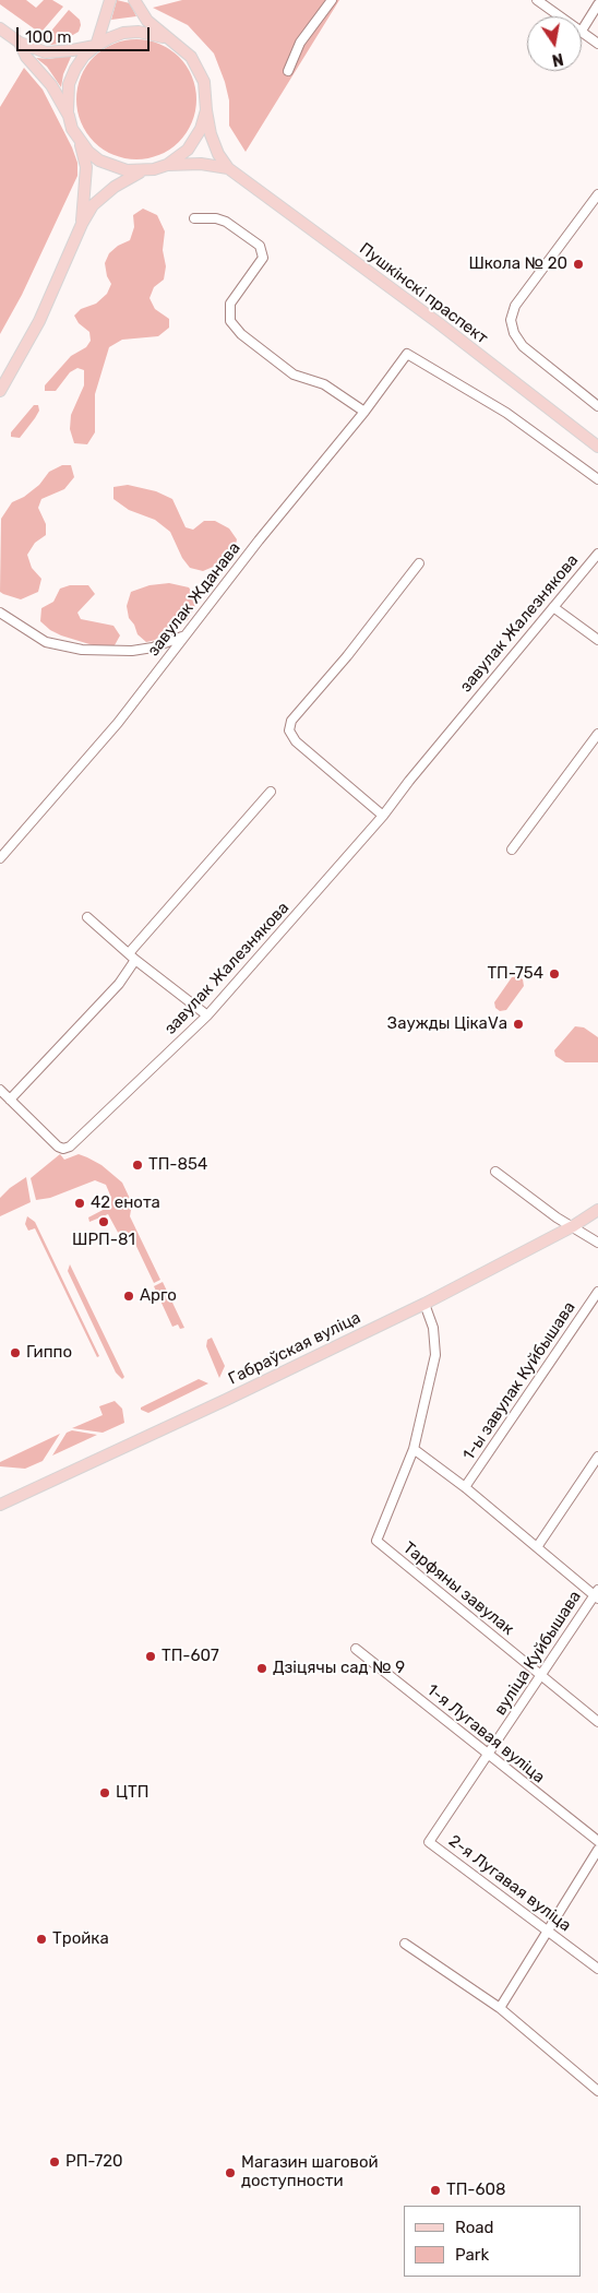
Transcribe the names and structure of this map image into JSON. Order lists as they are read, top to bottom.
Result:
{
  "streets": {
    "main road": ["Пушкінскі праспект", "Габраўская вуліца"],
    "street": [
      "завулак Жданава",
      "завулак Жалезнякова",
      "1-ы завулак Куйбышава",
      "Тарфяны завулак",
      "вуліца Куйбышава",
      "1-я Лугавая вуліца",
      "2-я Лугавая вуліца"
    ]
  },
  "crossings": [
    ["Тарфяны завулак", "вуліца Куйбышава"],
    ["вуліца Куйбышава", "1-я Лугавая вуліца"],
    ["вуліца Куйбышава", "2-я Лугавая вуліца"]
  ],
  "places": [
    "Школа № 20",
    "ТП-754",
    "Заужды ЦікаVа",
    "ТП-854",
    "42 енота",
    "ШРП-81",
    "Арго",
    "Гиппо",
    "ТП-607",
    "Дзіцячы сад № 9",
    "ЦТП",
    "Тройка",
    "РП-720",
    "Магазин шаговой доступности",
    "ТП-608"
  ],
  "legend": ["Road", "Park"],
  "scale_bar": "100 m",
  "north": "bottom"
}
